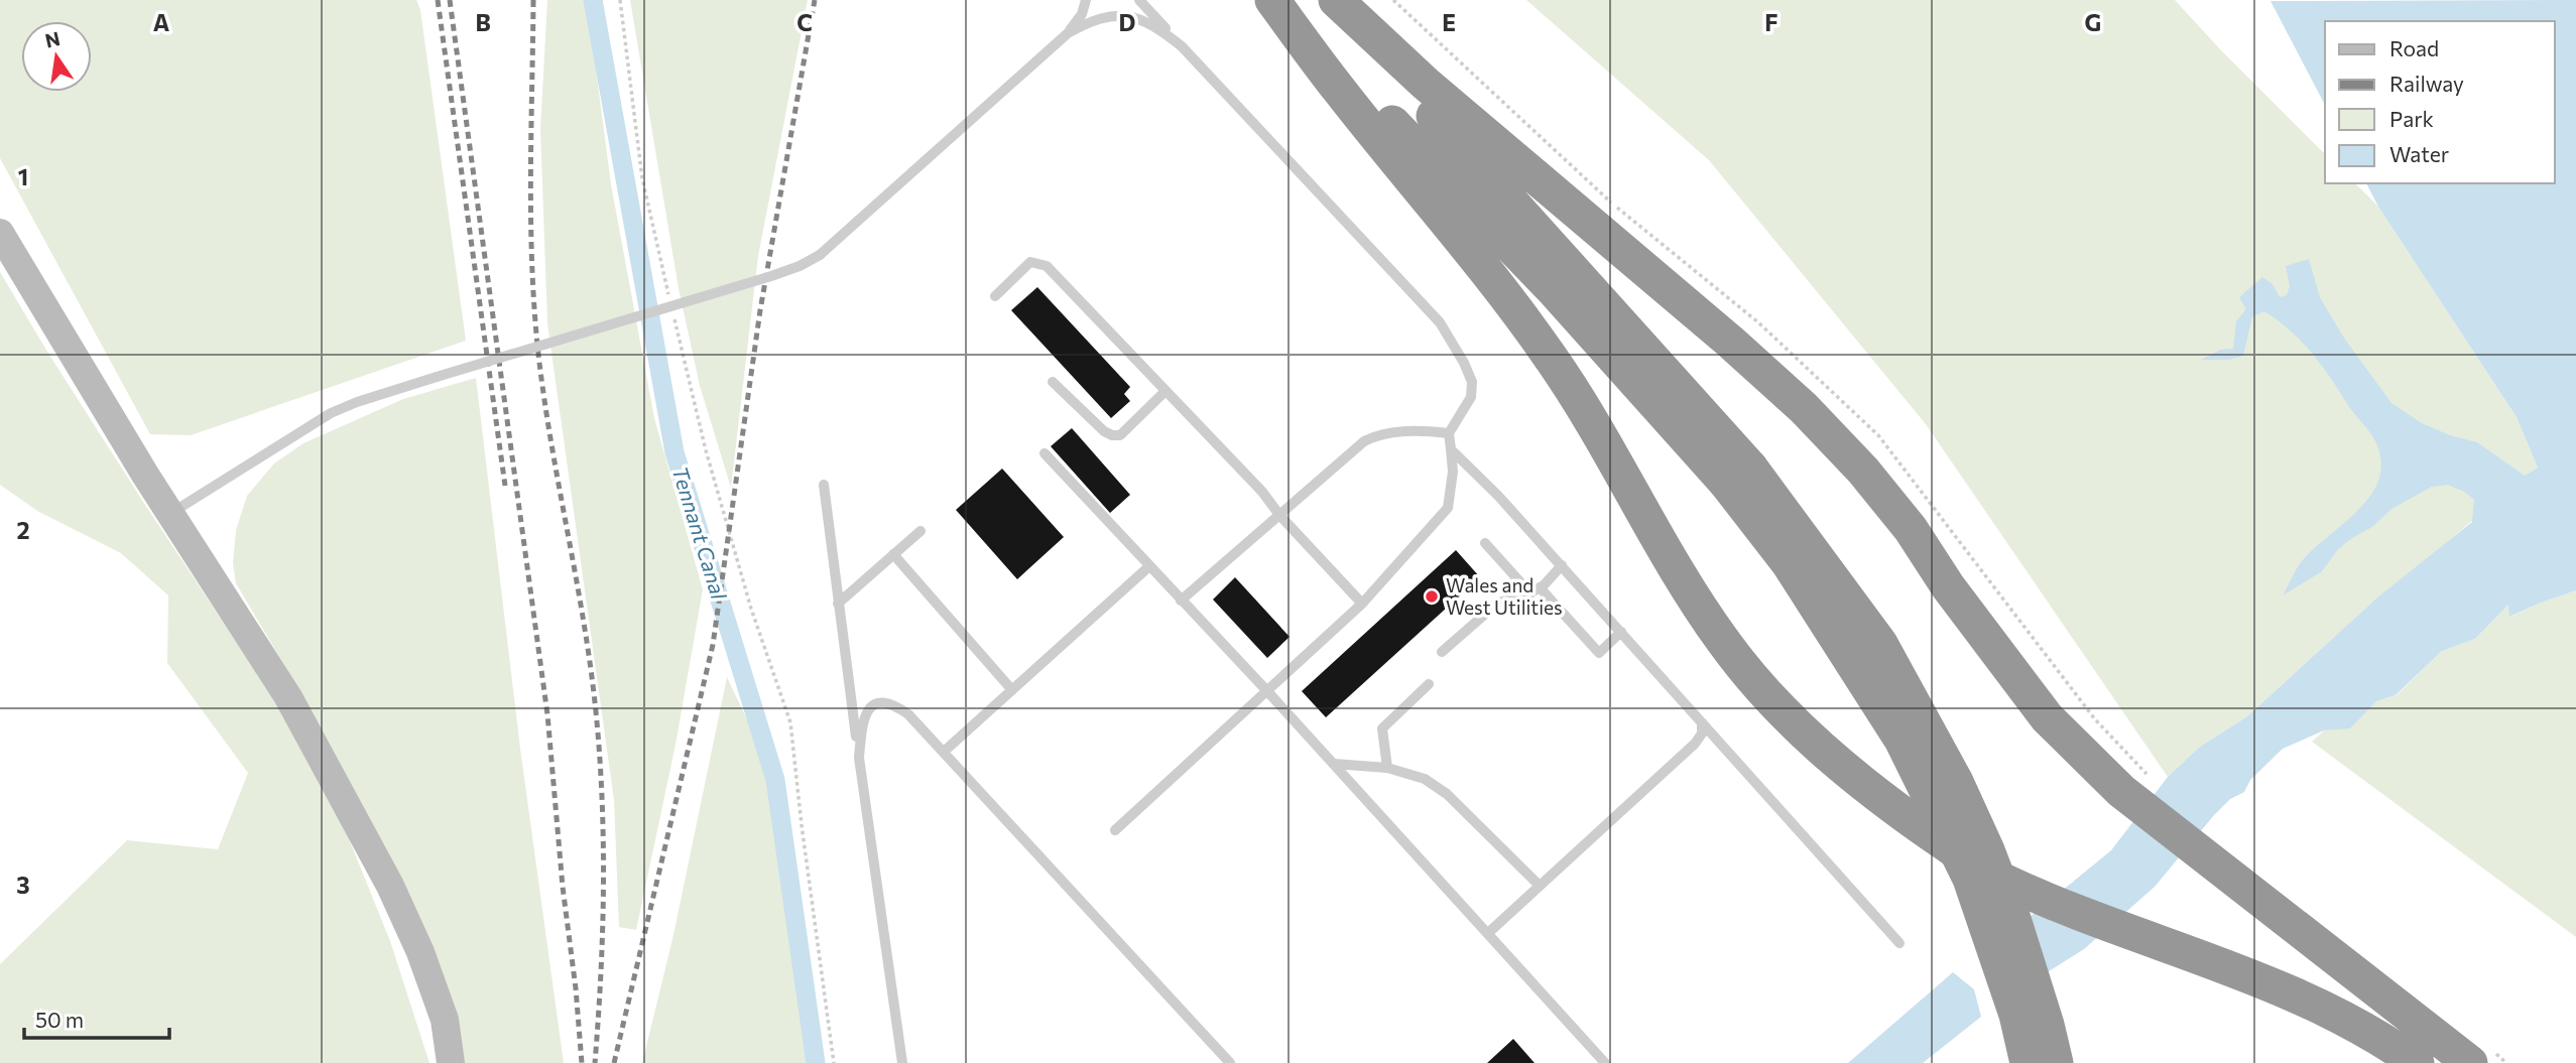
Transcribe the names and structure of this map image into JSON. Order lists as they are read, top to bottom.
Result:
{
  "water": ["Tennant Canal"],
  "places": ["Wales and West Utilities"],
  "legend": [
    "Road",
    "Railway",
    "Park",
    "Water"
  ],
  "scale_bar": "50 m",
  "north": "top",
  "grid": {
    "columns": [
      "A",
      "B",
      "C",
      "D",
      "E",
      "F",
      "G"
    ],
    "rows": ["1", "2", "3"]
  }
}
